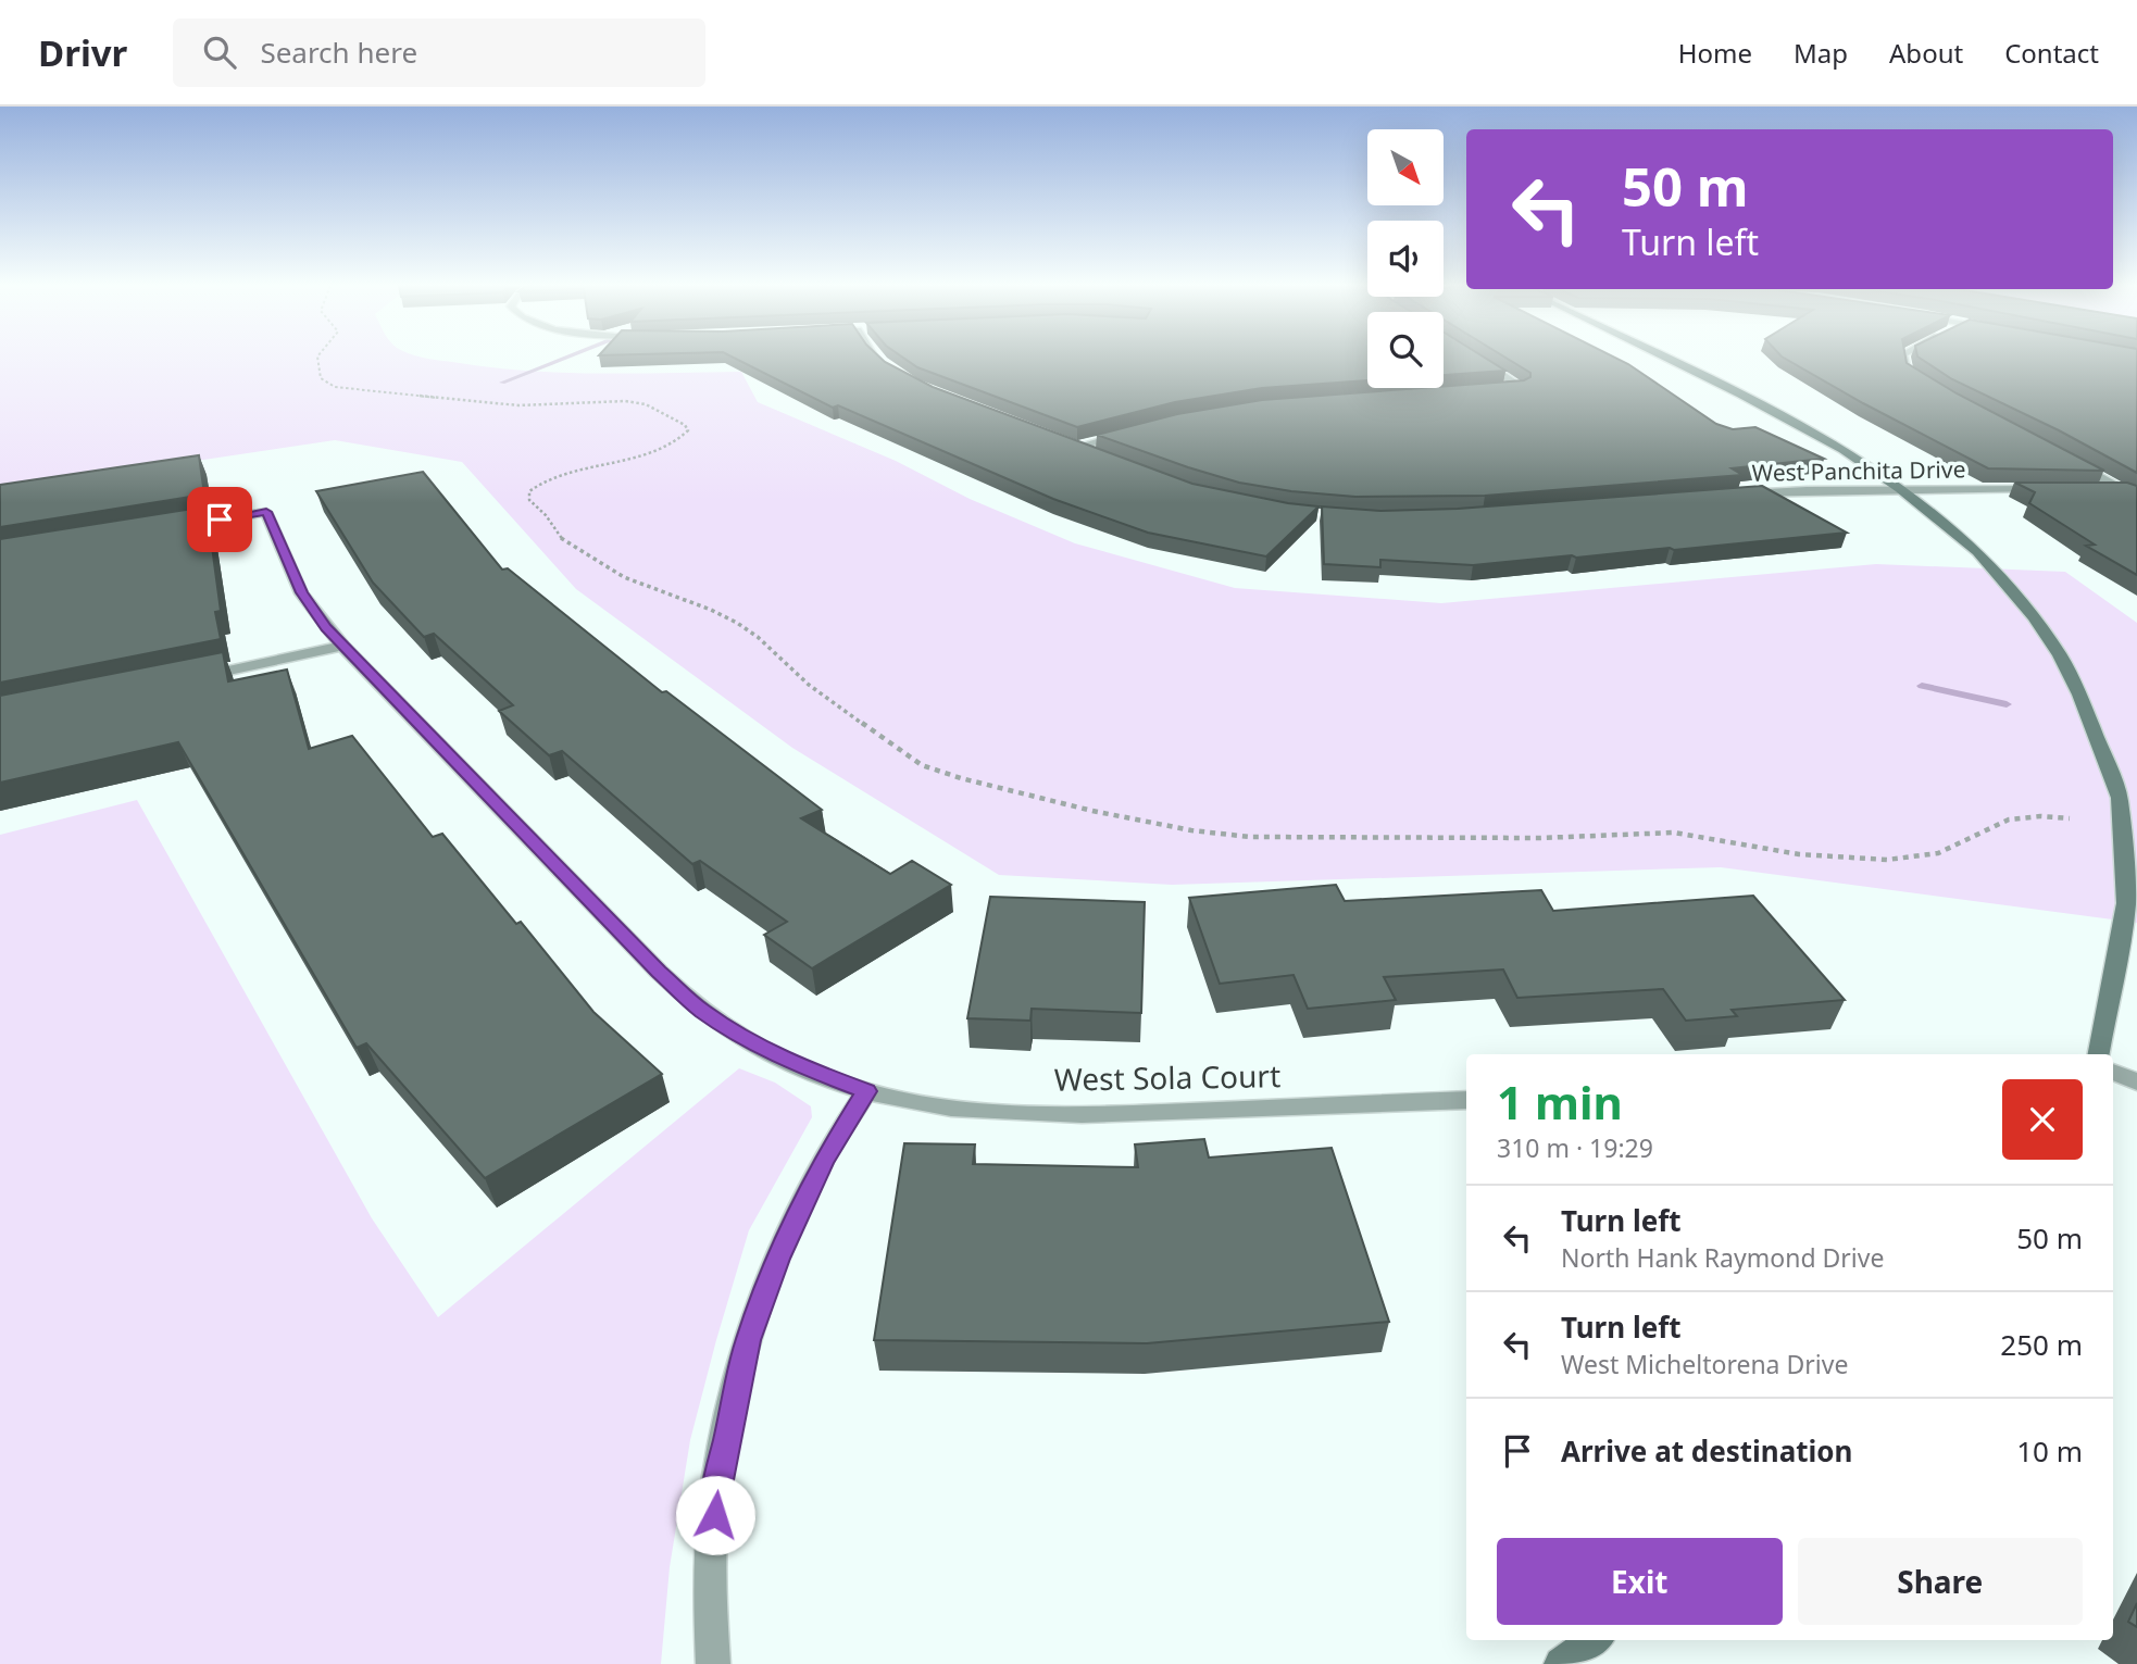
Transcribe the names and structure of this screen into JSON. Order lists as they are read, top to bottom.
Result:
{
  "streets": {
    "street": ["West Panchita Drive", "West Sola Court"]
  },
  "north": "bottom right",
  "page": {
    "header": "Drivr",
    "search": "Search here",
    "nav": [
      "Home",
      "Map",
      "About",
      "Contact"
    ],
    "turn": ["50 m", "Turn left"],
    "heading": ["1 min", "310 m · 19:29"],
    "list": [
      {
        "name": "Turn left",
        "note": "North Hank Raymond Drive",
        "value": "50 m"
      },
      {
        "name": "Turn left",
        "note": "West Micheltorena Drive",
        "value": "250 m"
      },
      {
        "name": "Arrive at destination",
        "value": "10 m"
      }
    ],
    "buttons": ["Exit", "Share"]
  }
}
